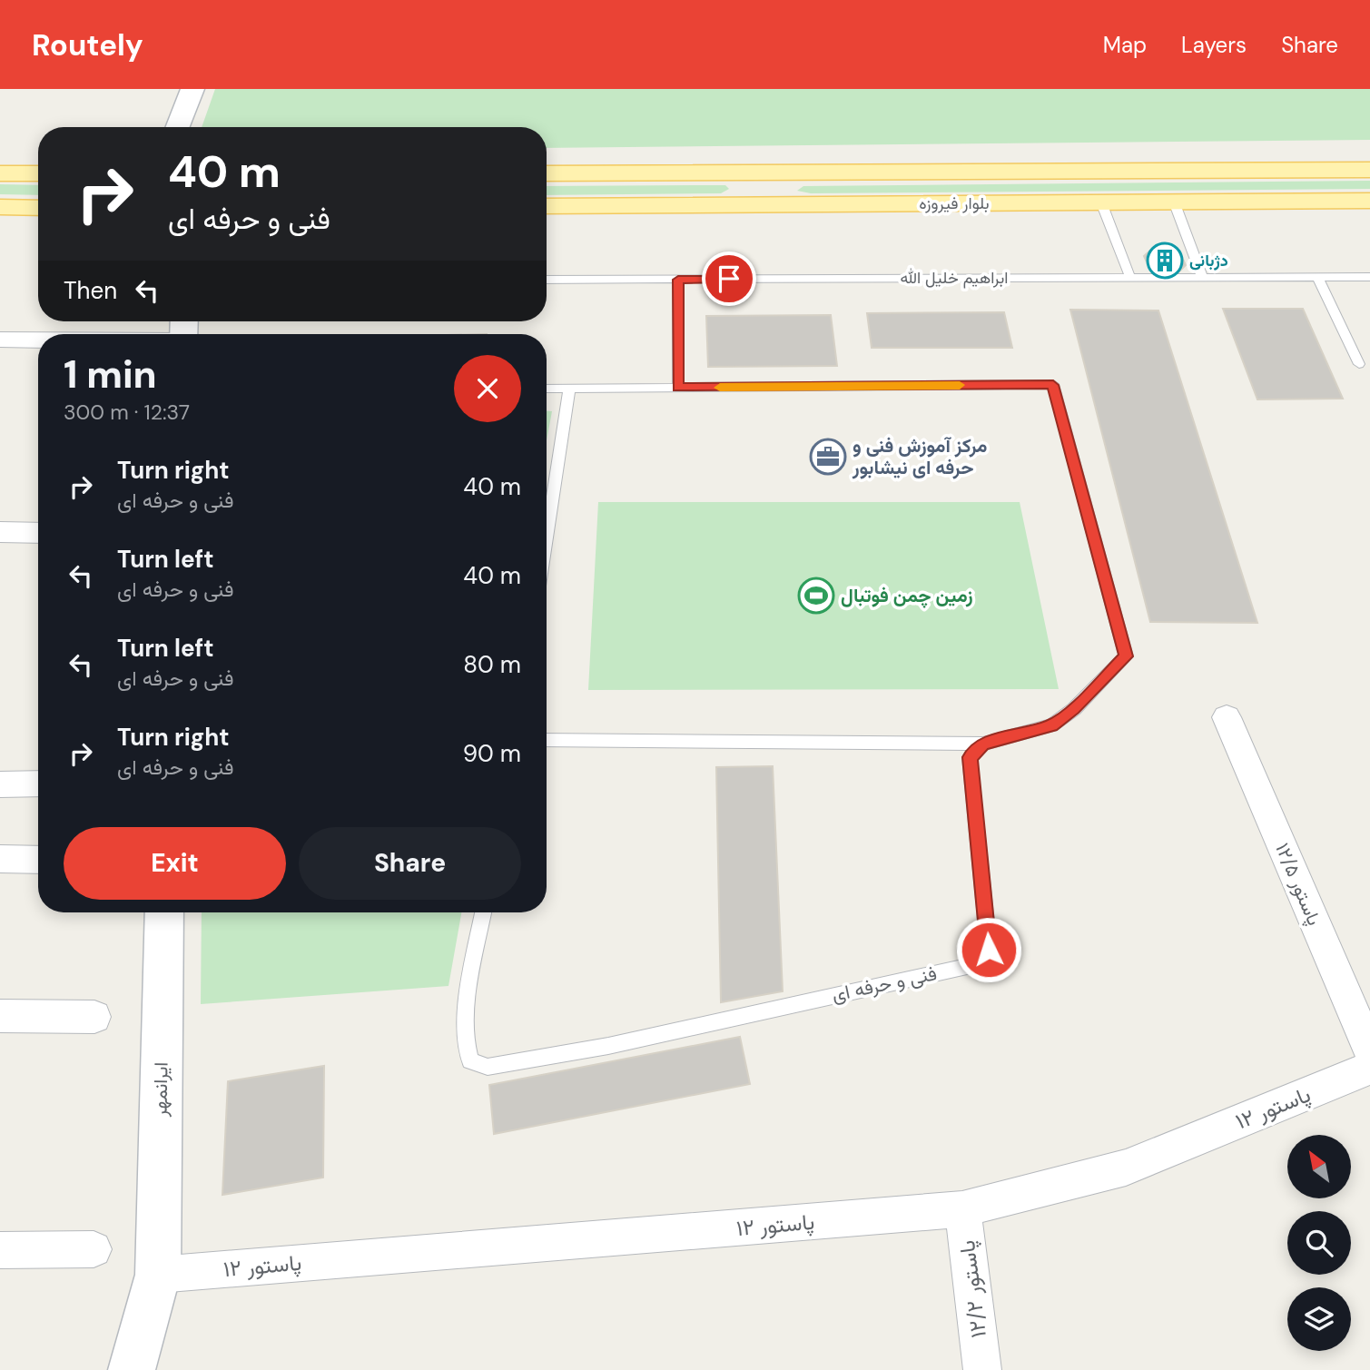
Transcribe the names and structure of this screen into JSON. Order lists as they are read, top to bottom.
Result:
{
  "streets": {
    "main road": ["بلوار فیروزه"],
    "street": [
      "پاستور ۱۲/۵",
      "ایرانمهر",
      "۱۲ پاستور",
      "پاستور ۱۲/۲"
    ],
    "lane": ["ابراهیم خلیل الله", "فنی و حرفه ای"]
  },
  "crossings": [
    ["ایرانمهر", "۱۲ پاستور"],
    ["۱۲ پاستور", "پاستور ۱۲/۲"]
  ],
  "places": {
    "building": ["دژبانی"],
    "office": ["مرکز آموزش فنی و حرفه ای نیشابور"],
    "sports": ["زمین چمن فوتبال"]
  },
  "north": "top left",
  "page": {
    "header": "Routely",
    "nav": ["Map", "Layers", "Share"],
    "turn": ["40 m", "فنی و حرفه ای"],
    "then": "Then",
    "heading": ["1 min", "300 m · 12:37"],
    "list": [
      {
        "name": "Turn right",
        "note": "فنی و حرفه ای",
        "value": "40 m"
      },
      {
        "name": "Turn left",
        "note": "فنی و حرفه ای",
        "value": "40 m"
      },
      {
        "name": "Turn left",
        "note": "فنی و حرفه ای",
        "value": "80 m"
      },
      {
        "name": "Turn right",
        "note": "فنی و حرفه ای",
        "value": "90 m"
      }
    ],
    "buttons": ["Exit", "Share"]
  }
}
